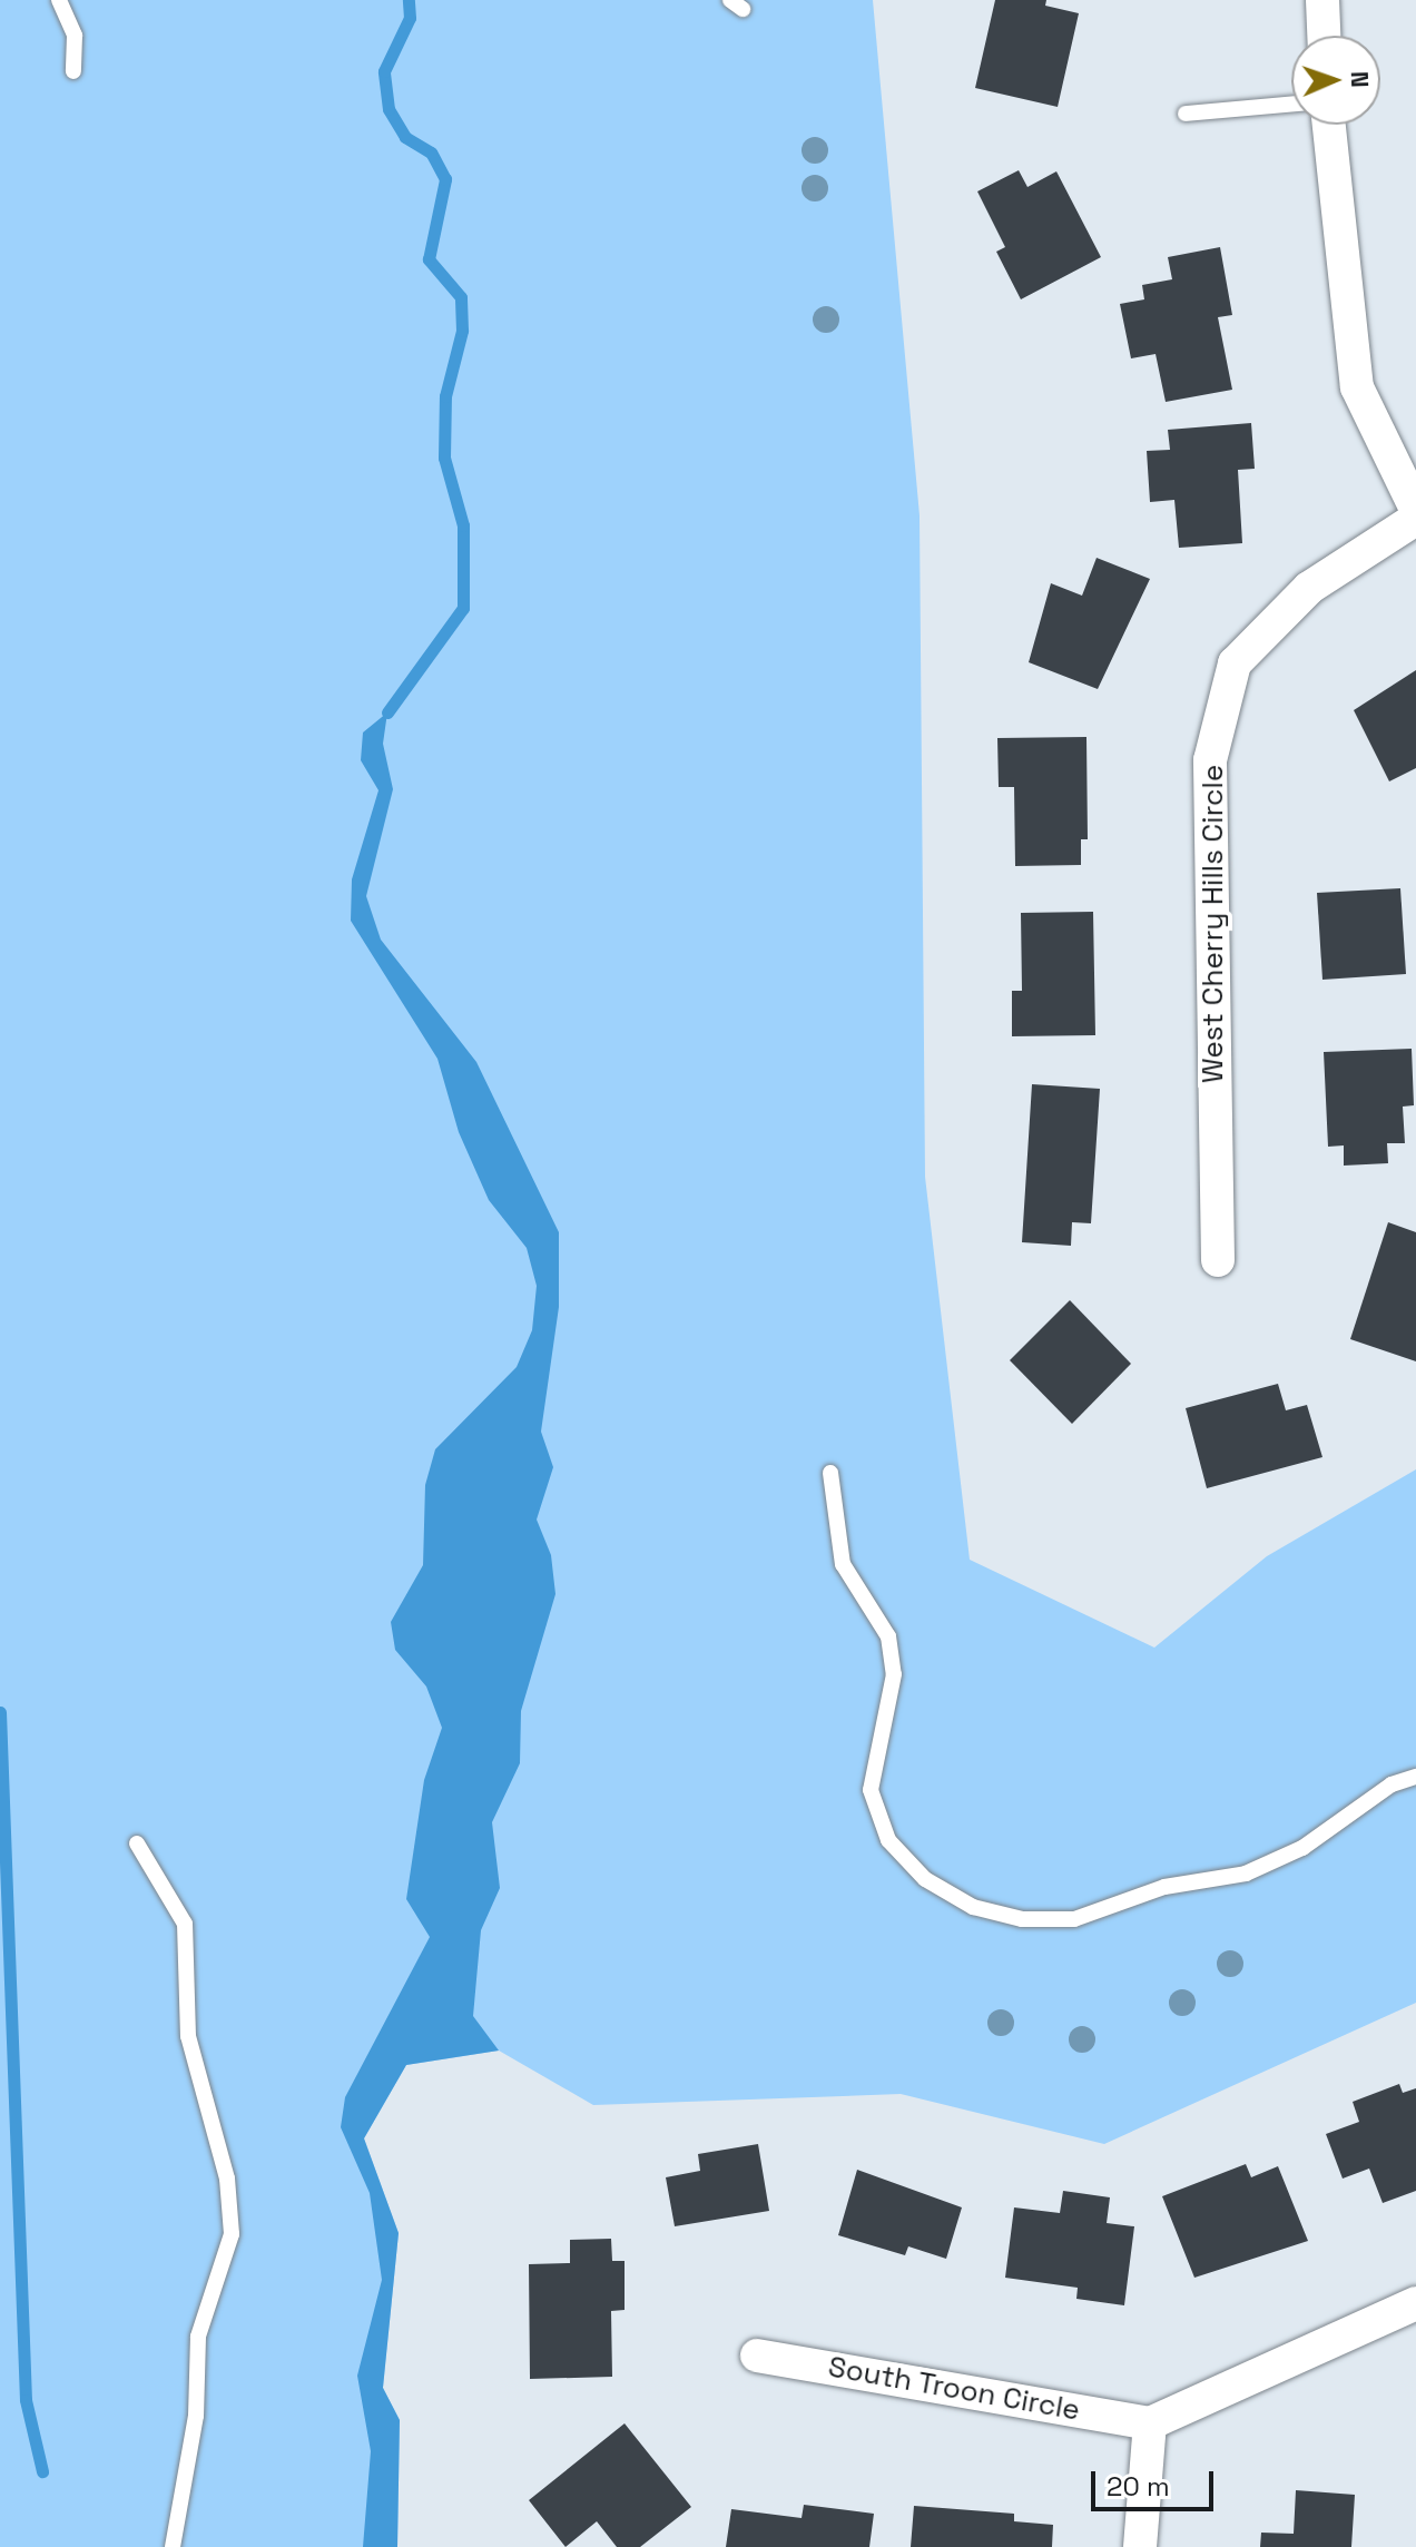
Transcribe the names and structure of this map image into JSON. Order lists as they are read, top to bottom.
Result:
{
  "streets": {
    "street": ["West Cherry Hills Circle", "South Troon Circle"]
  },
  "scale_bar": "20 m",
  "north": "right"
}
